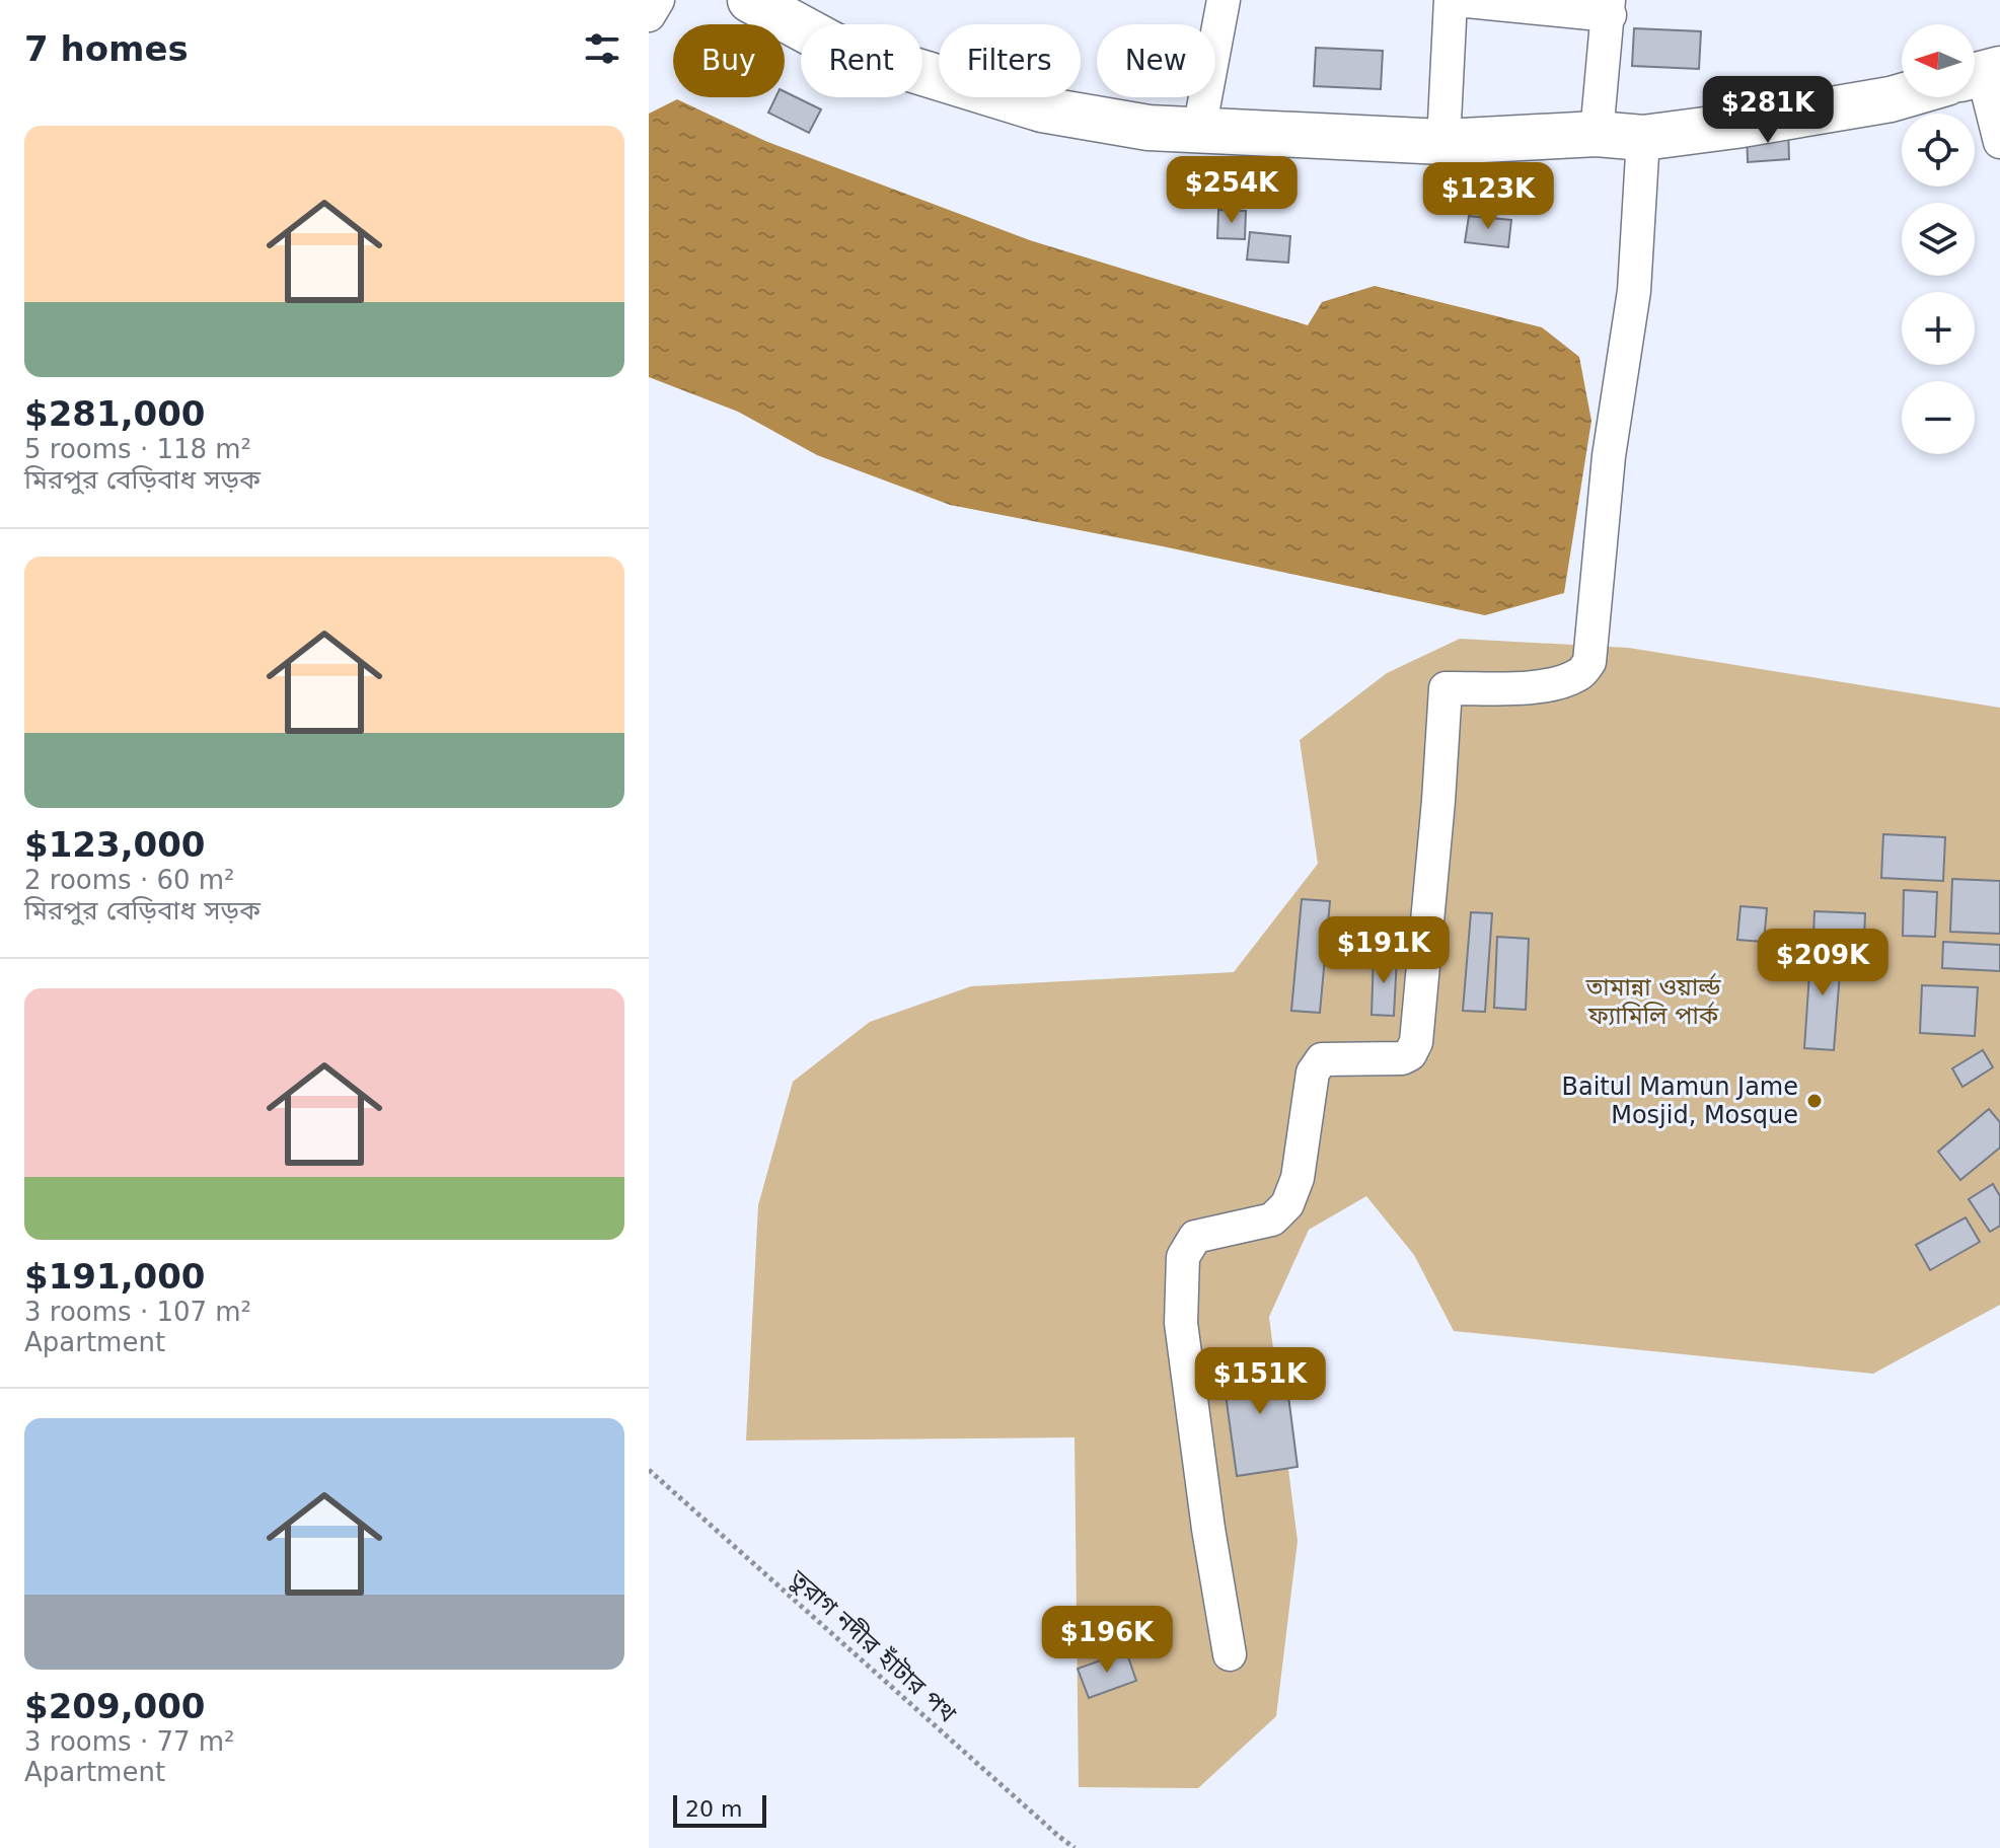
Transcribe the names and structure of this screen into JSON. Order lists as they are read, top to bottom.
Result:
{
  "streets": {
    "path": ["তুরাগ নদীর হাঁটার পথ"]
  },
  "parks": ["তামান্না ওয়ার্ল্ড ফ্যামিলি পার্ক"],
  "places": ["Baitul Mamun Jame Mosjid, Mosque"],
  "scale_bar": "20 m",
  "north": "left",
  "page": {
    "heading": "7 homes",
    "map_buttons": ["+", "−"],
    "chip": [
      "Buy",
      "Rent",
      "Filters",
      "New"
    ],
    "price": [
      "$281K",
      "$254K",
      "$123K",
      "$191K",
      "$209K",
      "$151K",
      "$196K"
    ],
    "list": [
      {
        "name": "$281,000",
        "note": "5 rooms · 118 m² · মিরপুর বেড়িবাধ সড়ক"
      },
      {
        "name": "$123,000",
        "note": "2 rooms · 60 m² · মিরপুর বেড়িবাধ সড়ক"
      },
      {
        "name": "$191,000",
        "note": "3 rooms · 107 m² · Apartment"
      },
      {
        "name": "$209,000",
        "note": "3 rooms · 77 m² · Apartment"
      }
    ],
    "scale": "20 m"
  }
}
